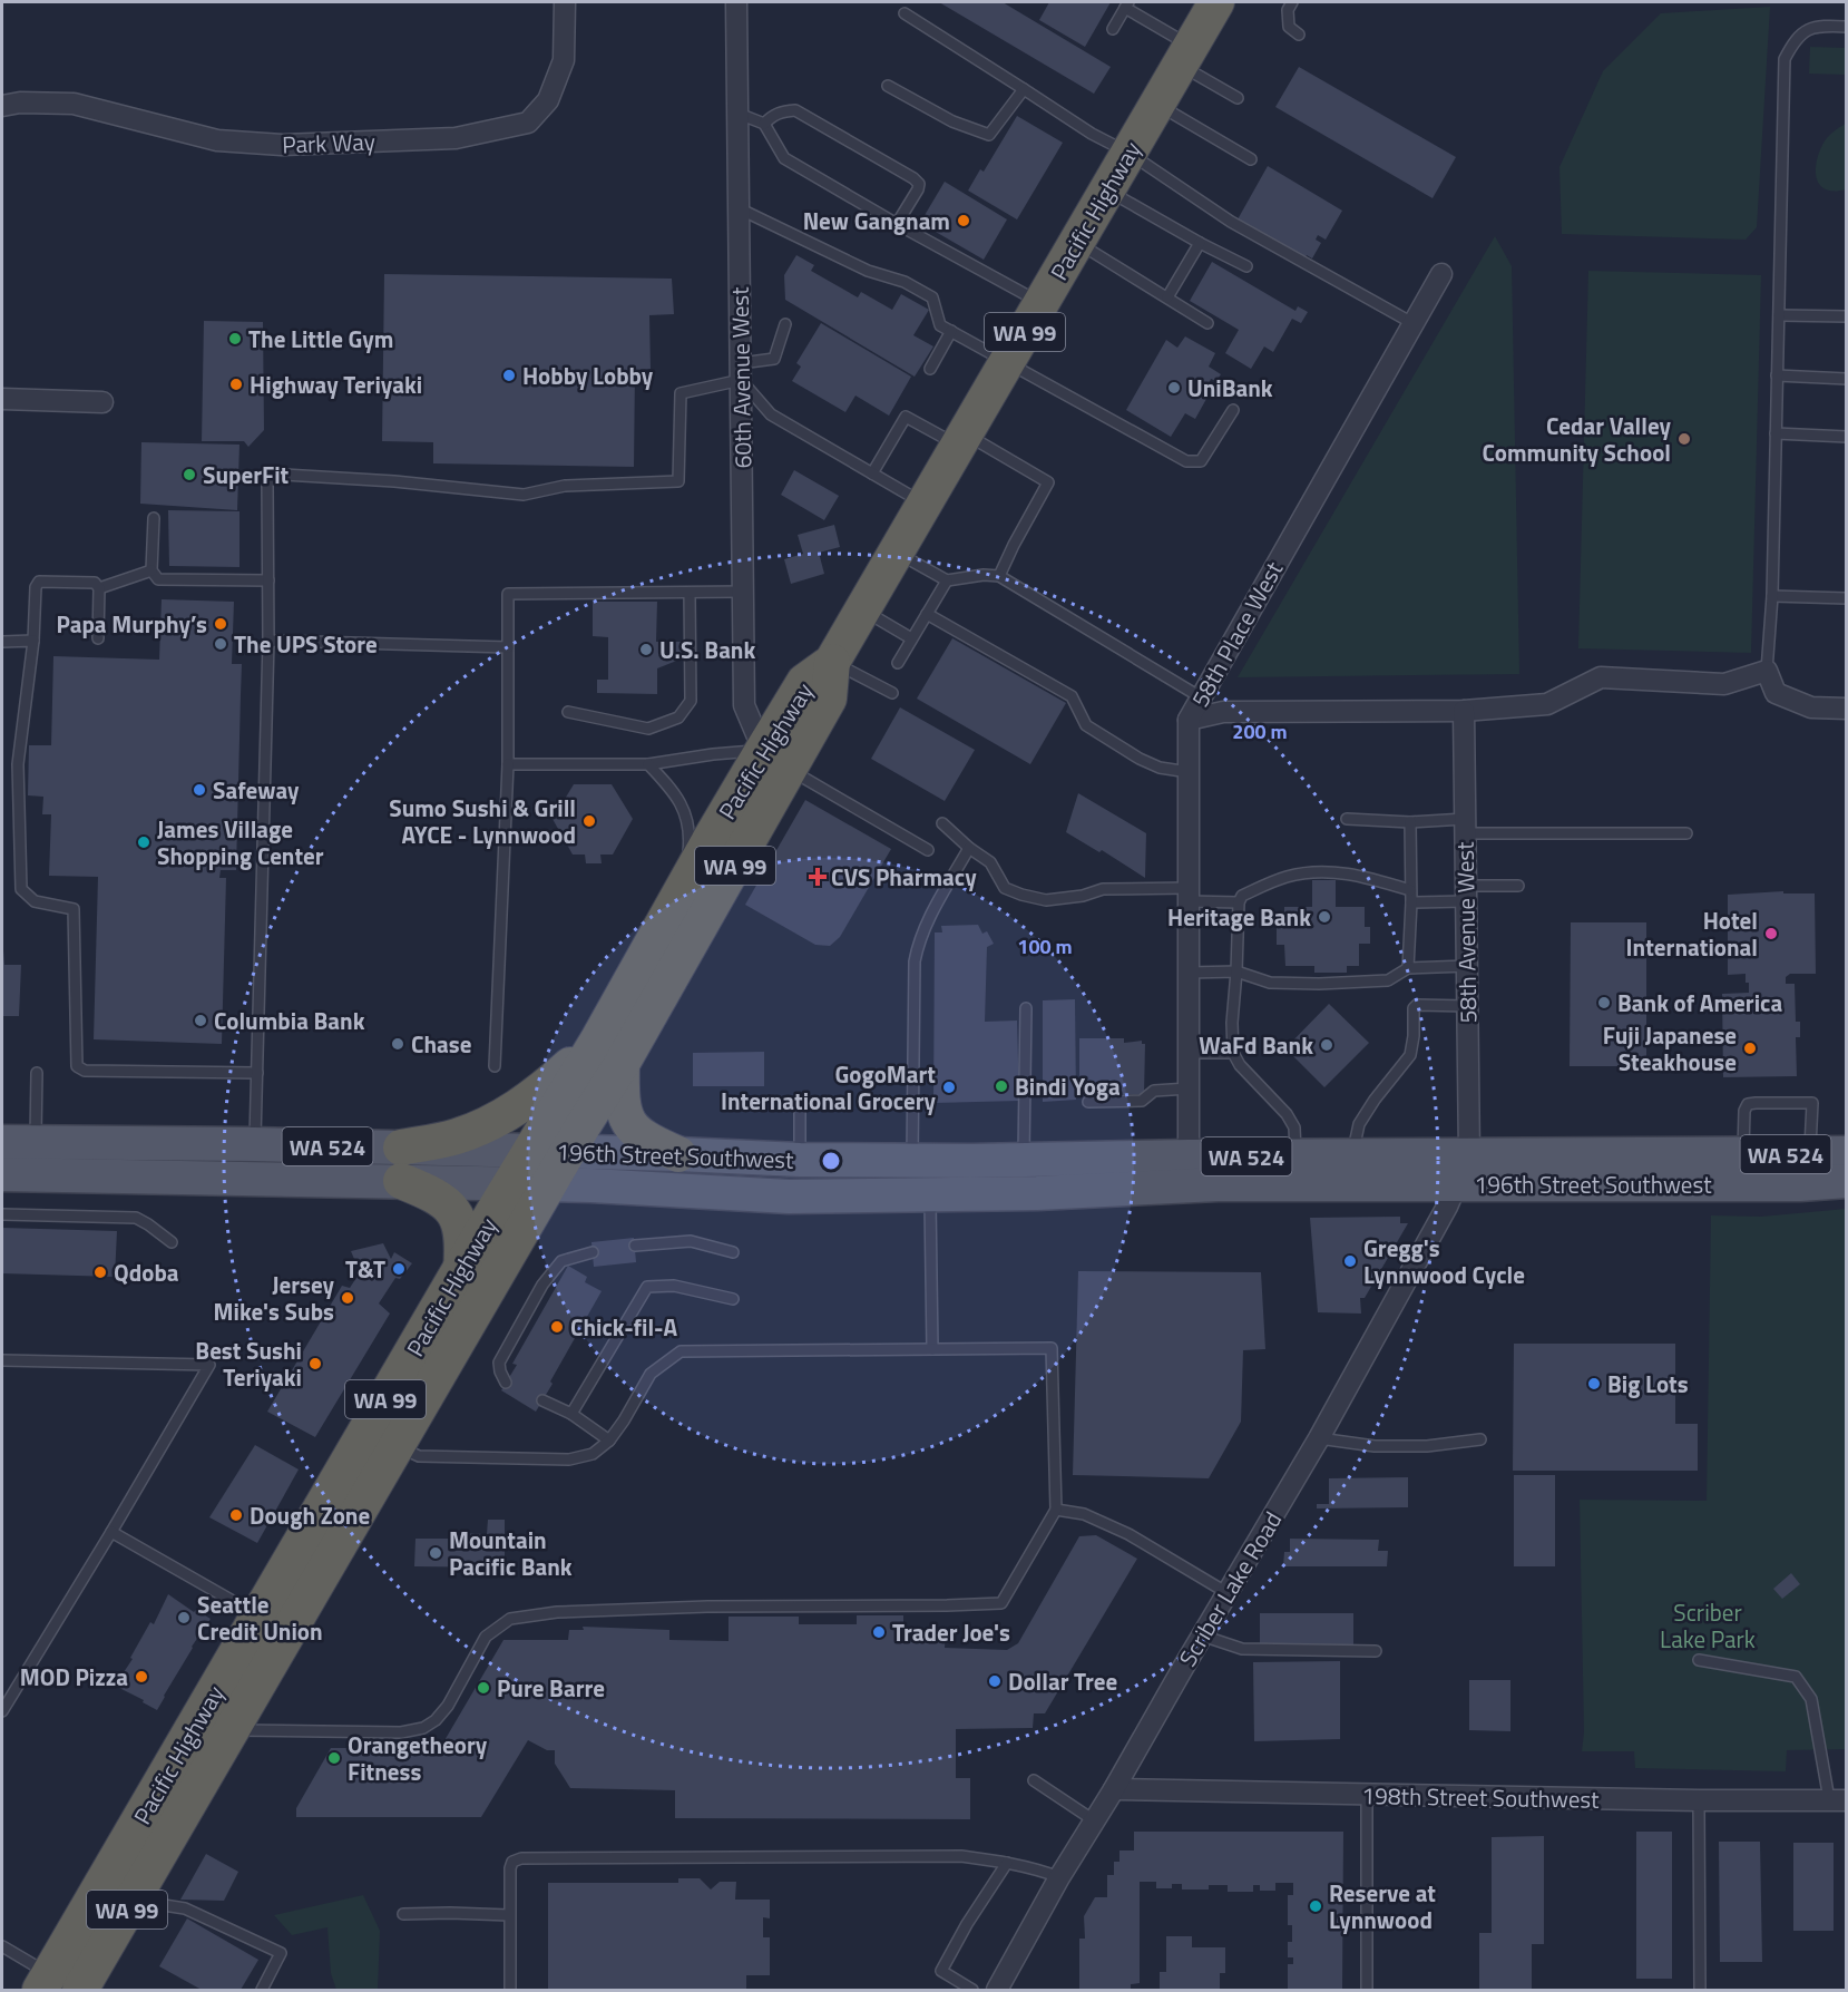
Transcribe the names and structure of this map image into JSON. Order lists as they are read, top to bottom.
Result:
{
  "streets": {
    "highway": ["Pacific Highway", "WA 99"],
    "main road": ["WA 524", "196th Street Southwest"],
    "street": [
      "Park Way",
      "60th Avenue West",
      "58th Place West",
      "58th Avenue West",
      "Scriber Lake Road",
      "198th Street Southwest"
    ]
  },
  "crossings": [
    ["Pacific Highway", "60th Avenue West"],
    ["Pacific Highway", "196th Street Southwest"],
    ["58th Place West", "196th Street Southwest"],
    ["58th Avenue West", "196th Street Southwest"],
    ["58th Avenue West", "Scriber Lake Road"],
    ["196th Street Southwest", "Scriber Lake Road"],
    ["Scriber Lake Road", "198th Street Southwest"]
  ],
  "parks": ["Scriber Lake Park"],
  "places": {
    "other": [
      "New Gangnam",
      "The Little Gym",
      "Hobby Lobby",
      "Highway Teriyaki",
      "UniBank",
      "Cedar Valley Community School",
      "SuperFit",
      "Papa Murphy’s",
      "The UPS Store",
      "U.S. Bank",
      "Safeway",
      "Sumo Sushi & Grill AYCE - Lynnwood",
      "James Village Shopping Center",
      "Heritage Bank",
      "Hotel International",
      "Bank of America",
      "Columbia Bank",
      "Chase",
      "WaFd Bank",
      "Fuji Japanese Steakhouse",
      "Bindi Yoga",
      "GogoMart International Grocery",
      "Gregg's Lynnwood Cycle",
      "T&T",
      "Qdoba",
      "Jersey Mike's Subs",
      "Chick-fil-A",
      "Best Sushi Teriyaki",
      "Big Lots",
      "Dough Zone",
      "Mountain Pacific Bank",
      "Seattle Credit Union",
      "Trader Joe's",
      "MOD Pizza",
      "Dollar Tree",
      "Pure Barre",
      "Orangetheory Fitness",
      "Reserve at Lynnwood"
    ],
    "health": ["CVS Pharmacy"]
  },
  "rings": ["200 m", "100 m"]
}
